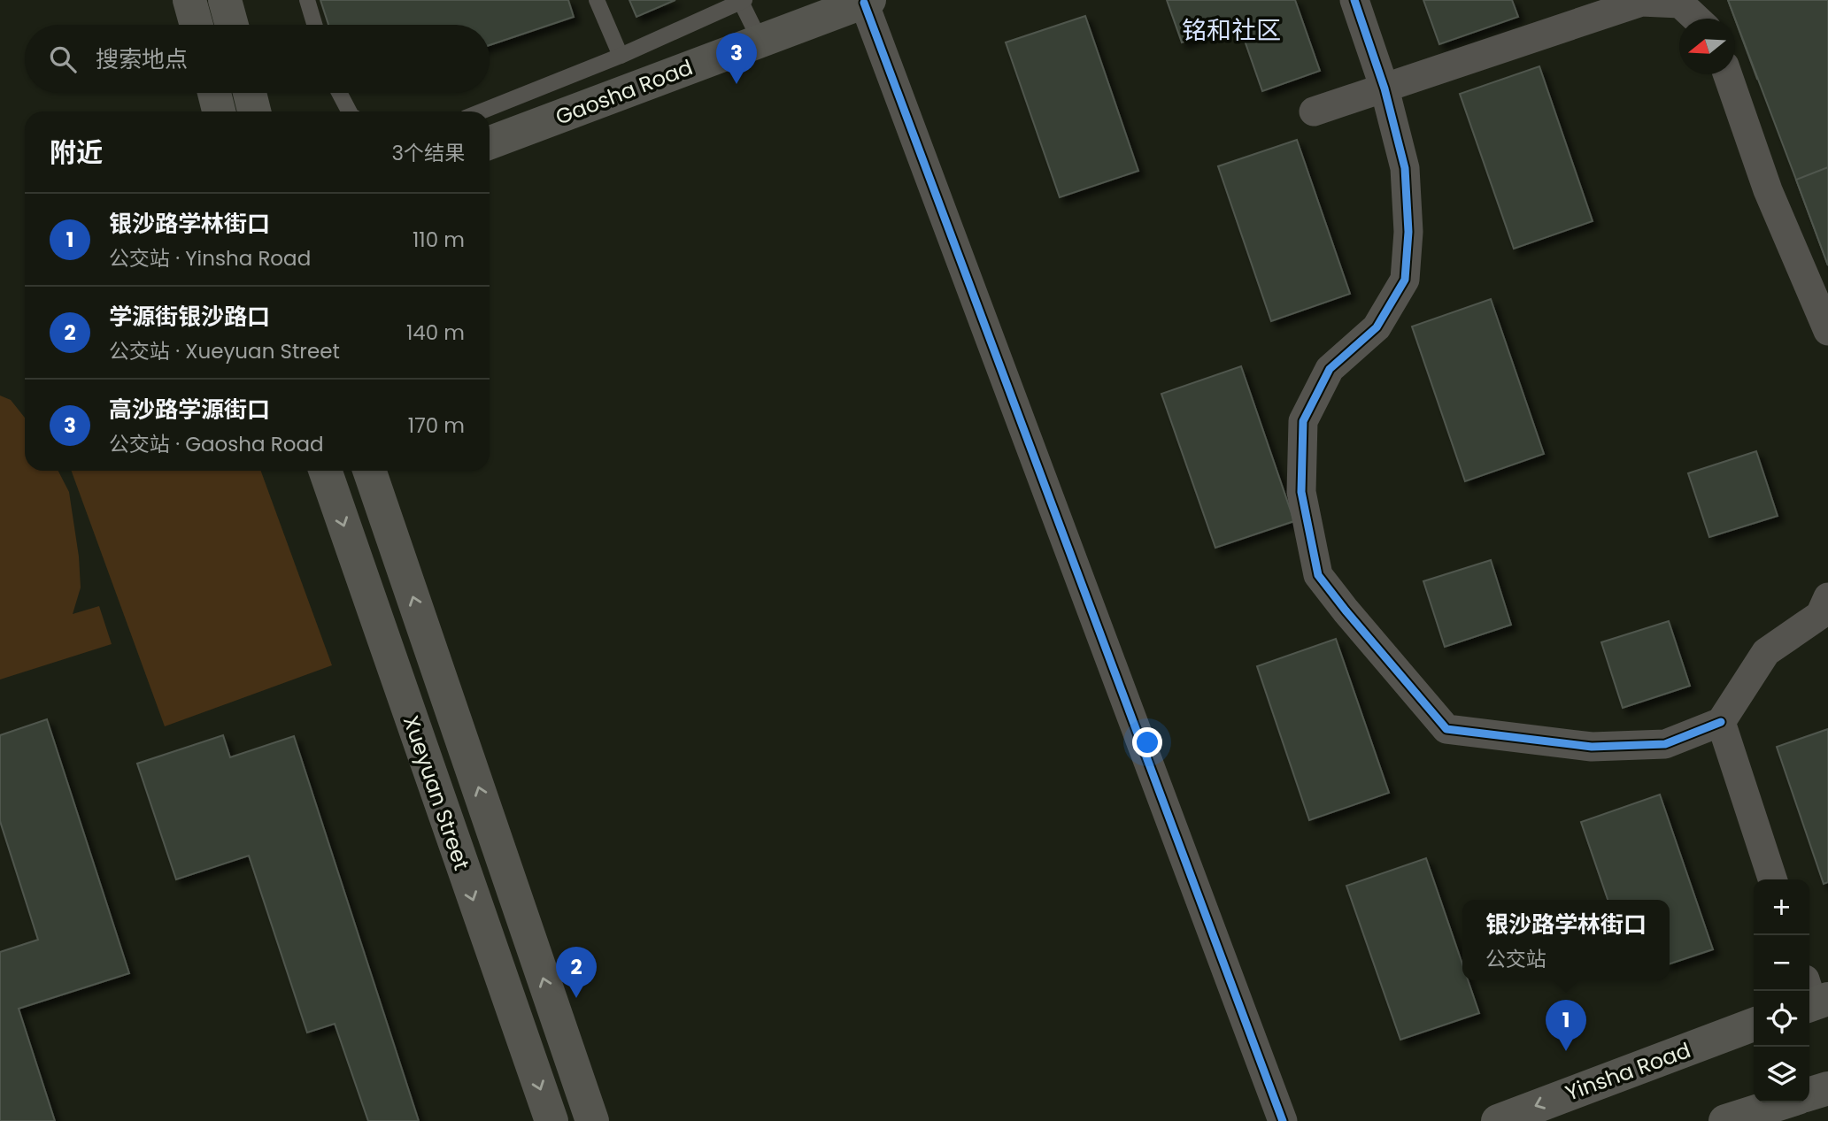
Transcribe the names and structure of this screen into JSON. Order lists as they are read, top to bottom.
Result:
{
  "streets": {
    "main road": ["Gaosha Road", "Xueyuan Street", "Yinsha Road"]
  },
  "one_way": ["Yinsha Road"],
  "districts": ["铭和社区"],
  "north": "left",
  "page": {
    "search": "搜索地点",
    "pins": ["3", "2", "1"],
    "heading": ["附近", "3个结果"],
    "list": [
      {
        "mark": "1",
        "name": "银沙路学林街口",
        "note": "公交站 · Yinsha Road",
        "value": "110 m"
      },
      {
        "mark": "2",
        "name": "学源街银沙路口",
        "note": "公交站 · Xueyuan Street",
        "value": "140 m"
      },
      {
        "mark": "3",
        "name": "高沙路学源街口",
        "note": "公交站 · Gaosha Road",
        "value": "170 m"
      }
    ],
    "map_buttons": ["+", "−"],
    "popup": ["银沙路学林街口", "公交站"]
  }
}
